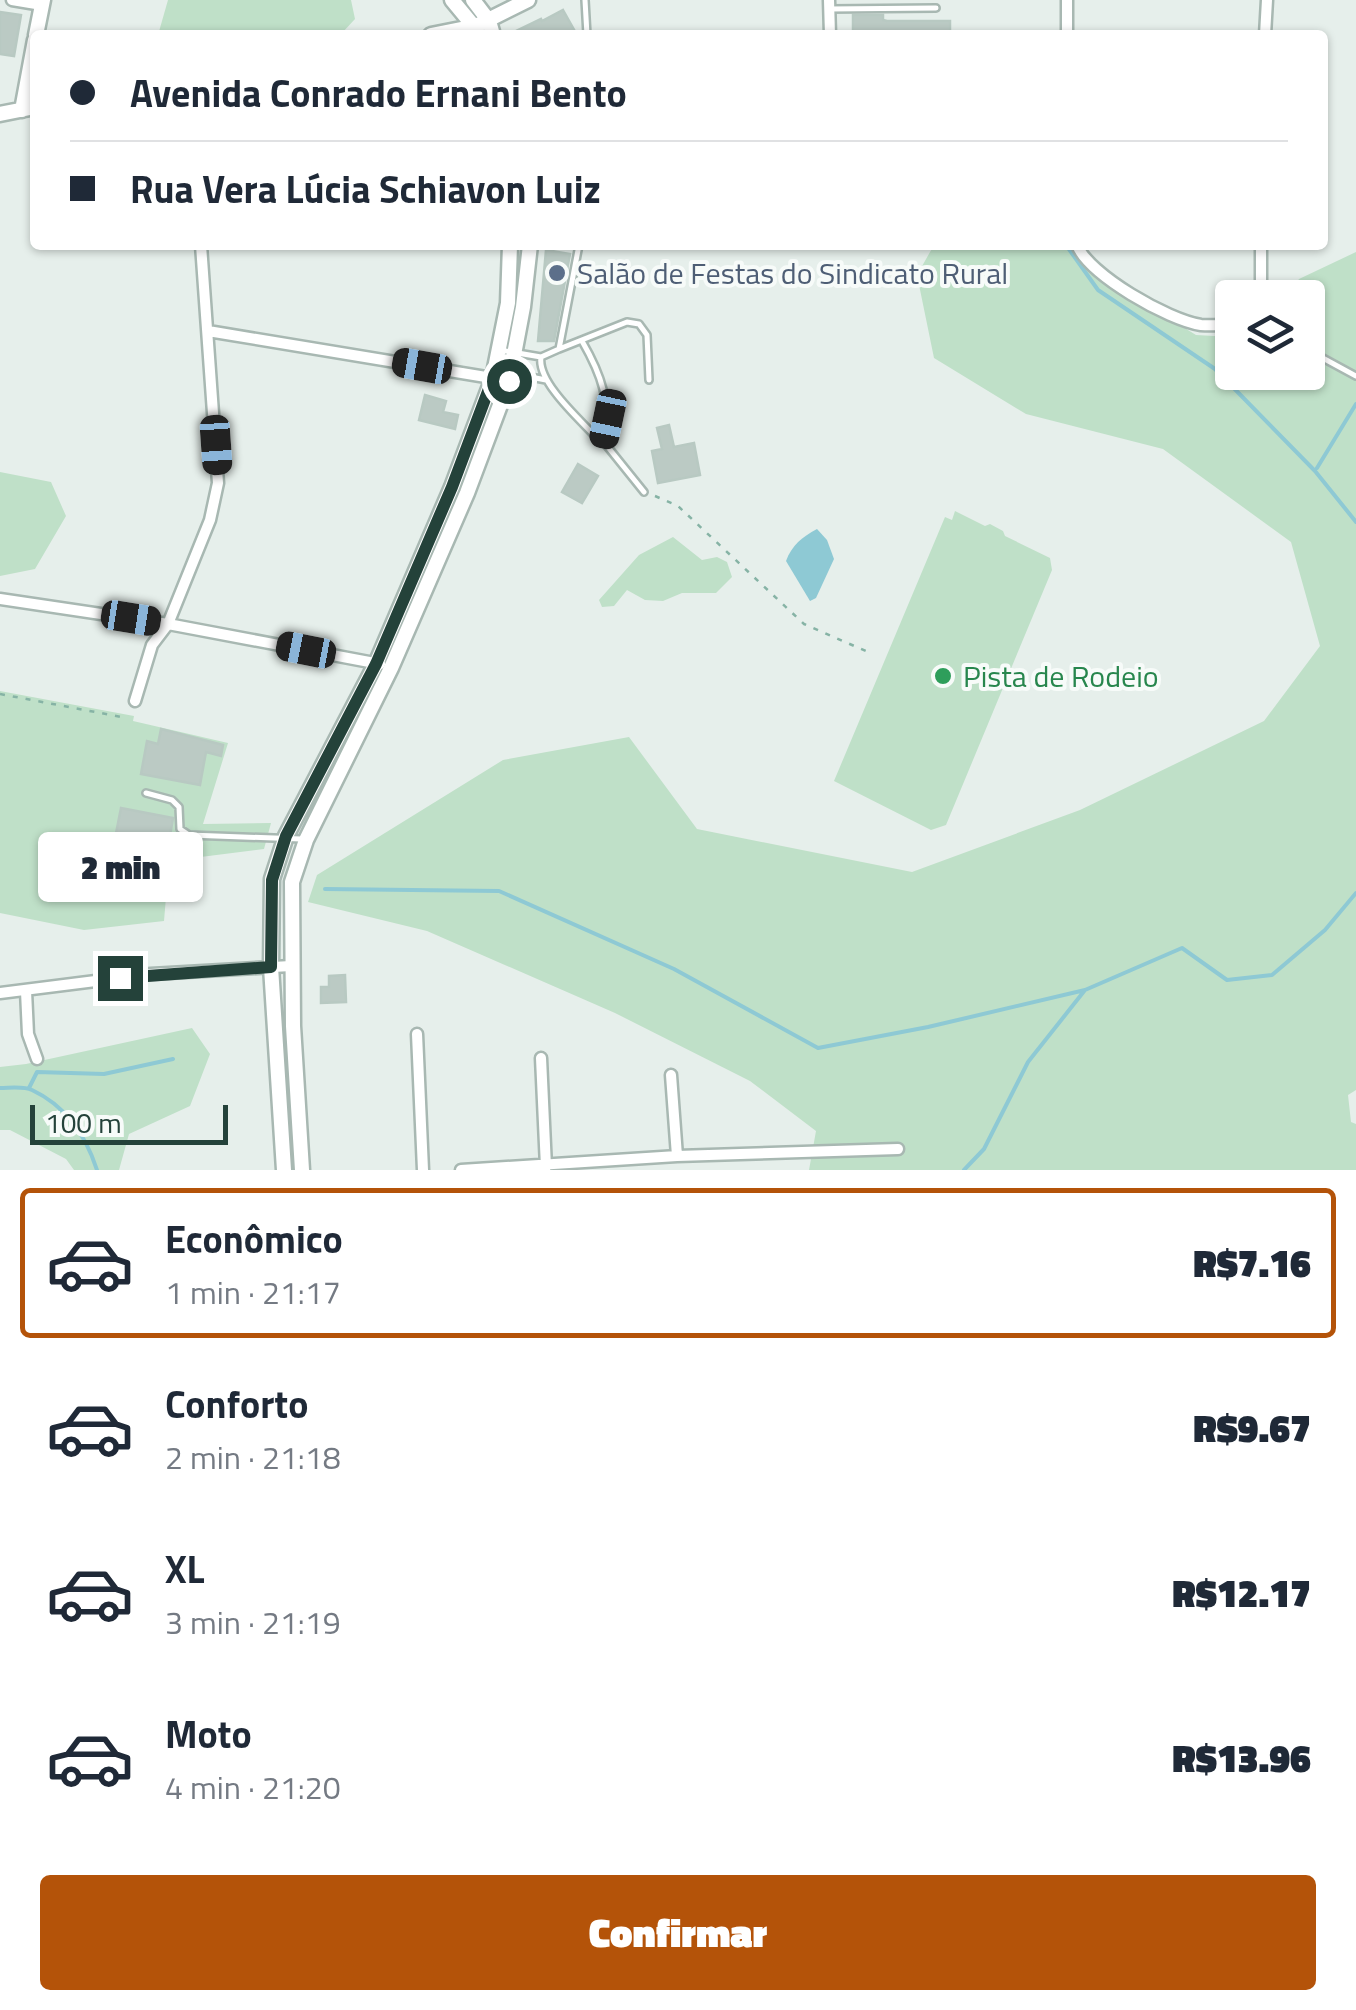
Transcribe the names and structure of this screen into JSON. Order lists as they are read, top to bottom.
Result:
{
  "places": ["Salão de Festas do Sindicato Rural", "Pista de Rodeio"],
  "scale_bar": "100 m",
  "page": {
    "banner": ["Avenida Conrado Ernani Bento", "Rua Vera Lúcia Schiavon Luiz"],
    "bubble": "2 min",
    "scale": "100 m",
    "list": [
      {
        "name": "Econômico",
        "note": "1 min · 21:17",
        "value": "R$7.16"
      },
      {
        "name": "Conforto",
        "note": "2 min · 21:18",
        "value": "R$9.67"
      },
      {
        "name": "XL",
        "note": "3 min · 21:19",
        "value": "R$12.17"
      },
      {
        "name": "Moto",
        "note": "4 min · 21:20",
        "value": "R$13.96"
      }
    ],
    "buttons": "Confirmar"
  }
}
